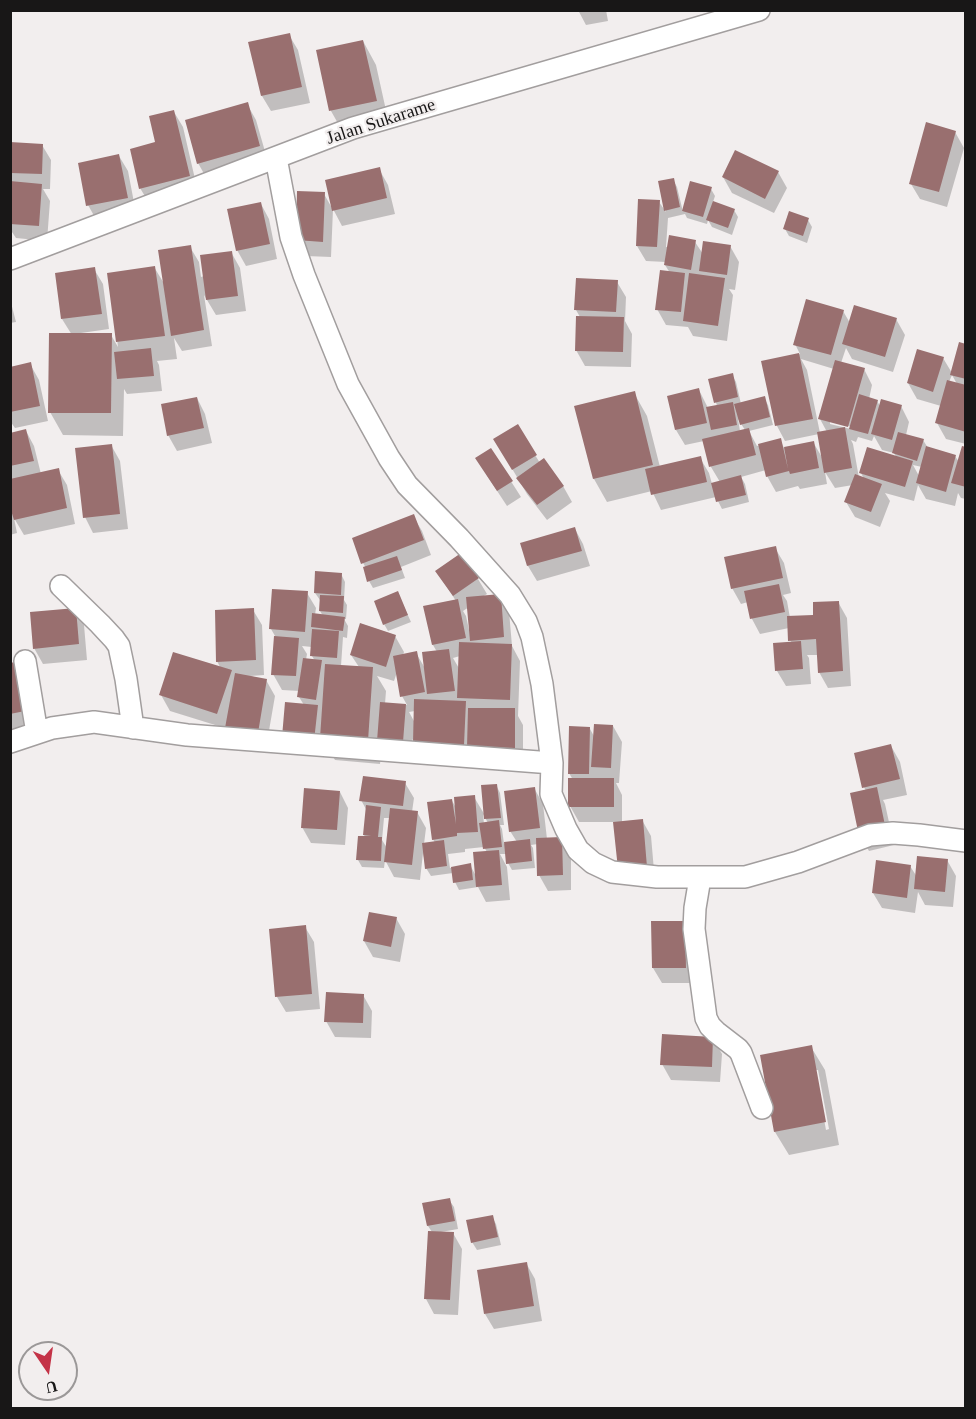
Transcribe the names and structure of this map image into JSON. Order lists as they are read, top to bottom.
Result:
{
  "streets": {
    "street": ["Jalan Sukarame"]
  },
  "north": "bottom"
}
